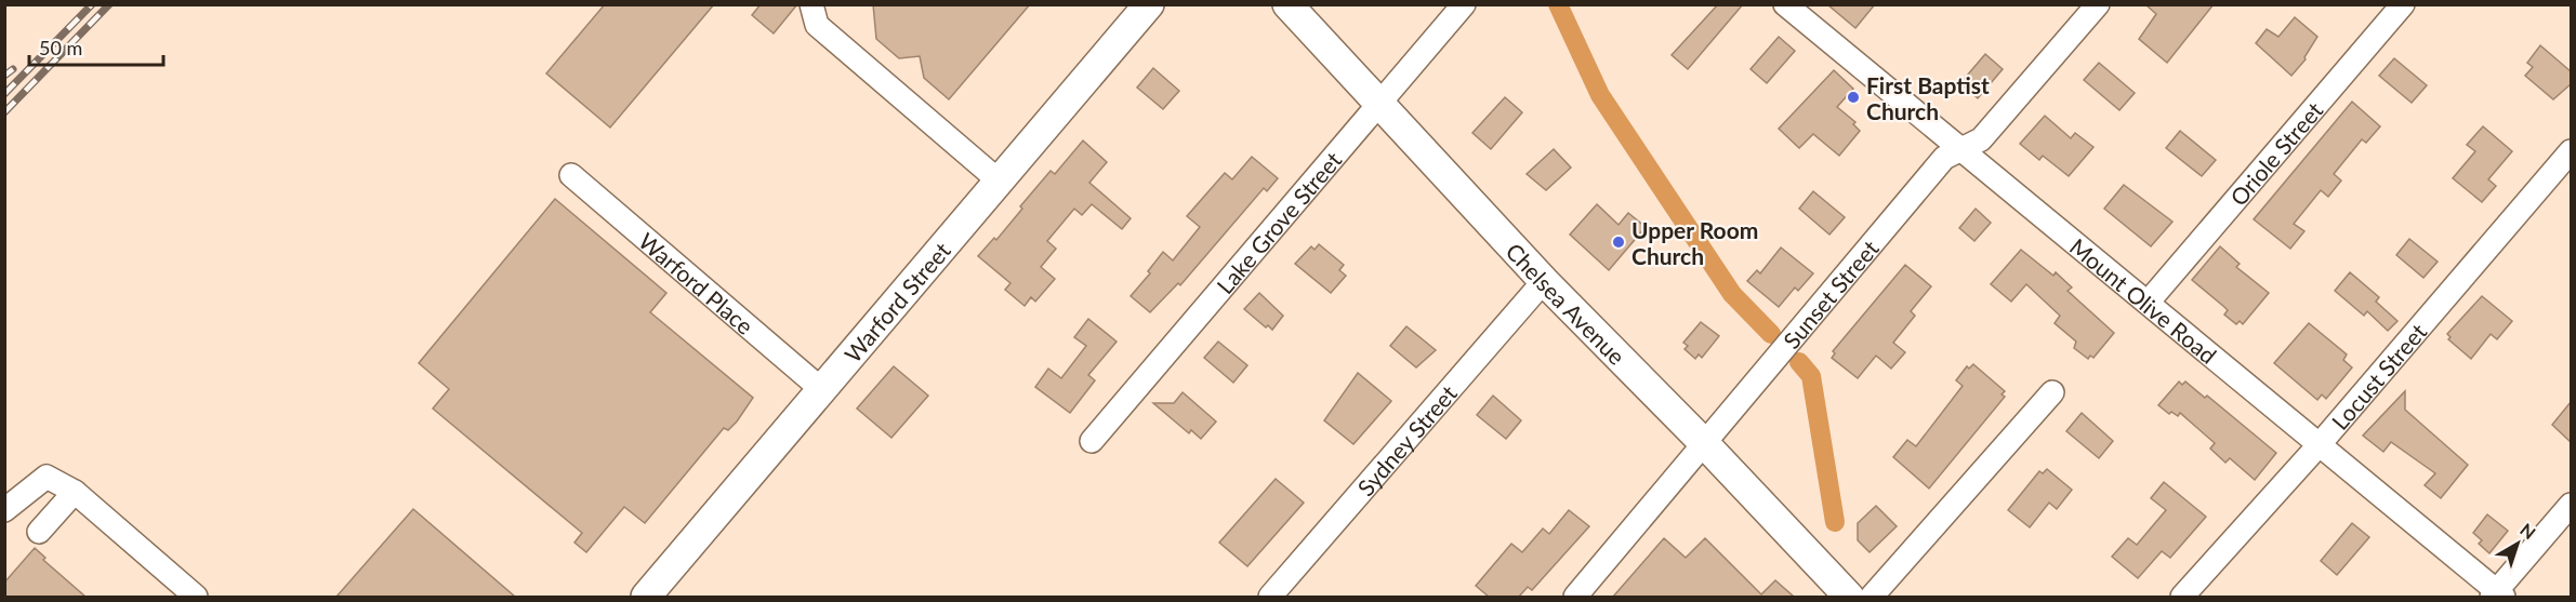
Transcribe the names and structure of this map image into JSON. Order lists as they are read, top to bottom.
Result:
{
  "streets": {
    "main road": ["Warford Street", "Chelsea Avenue"],
    "street": [
      "Oriole Street",
      "Lake Grove Street",
      "Warford Place",
      "Sunset Street",
      "Mount Olive Road",
      "Locust Street",
      "Sydney Street"
    ]
  },
  "crossings": [
    ["Oriole Street", "Mount Olive Road"],
    ["Lake Grove Street", "Chelsea Avenue"],
    ["Warford Place", "Warford Street"],
    ["Sunset Street", "Mount Olive Road"],
    ["Sunset Street", "Chelsea Avenue"],
    ["Mount Olive Road", "Locust Street"],
    ["Chelsea Avenue", "Sydney Street"]
  ],
  "places": ["First Baptist Church", "Upper Room Church"],
  "scale_bar": "50 m",
  "north": "top right"
}
